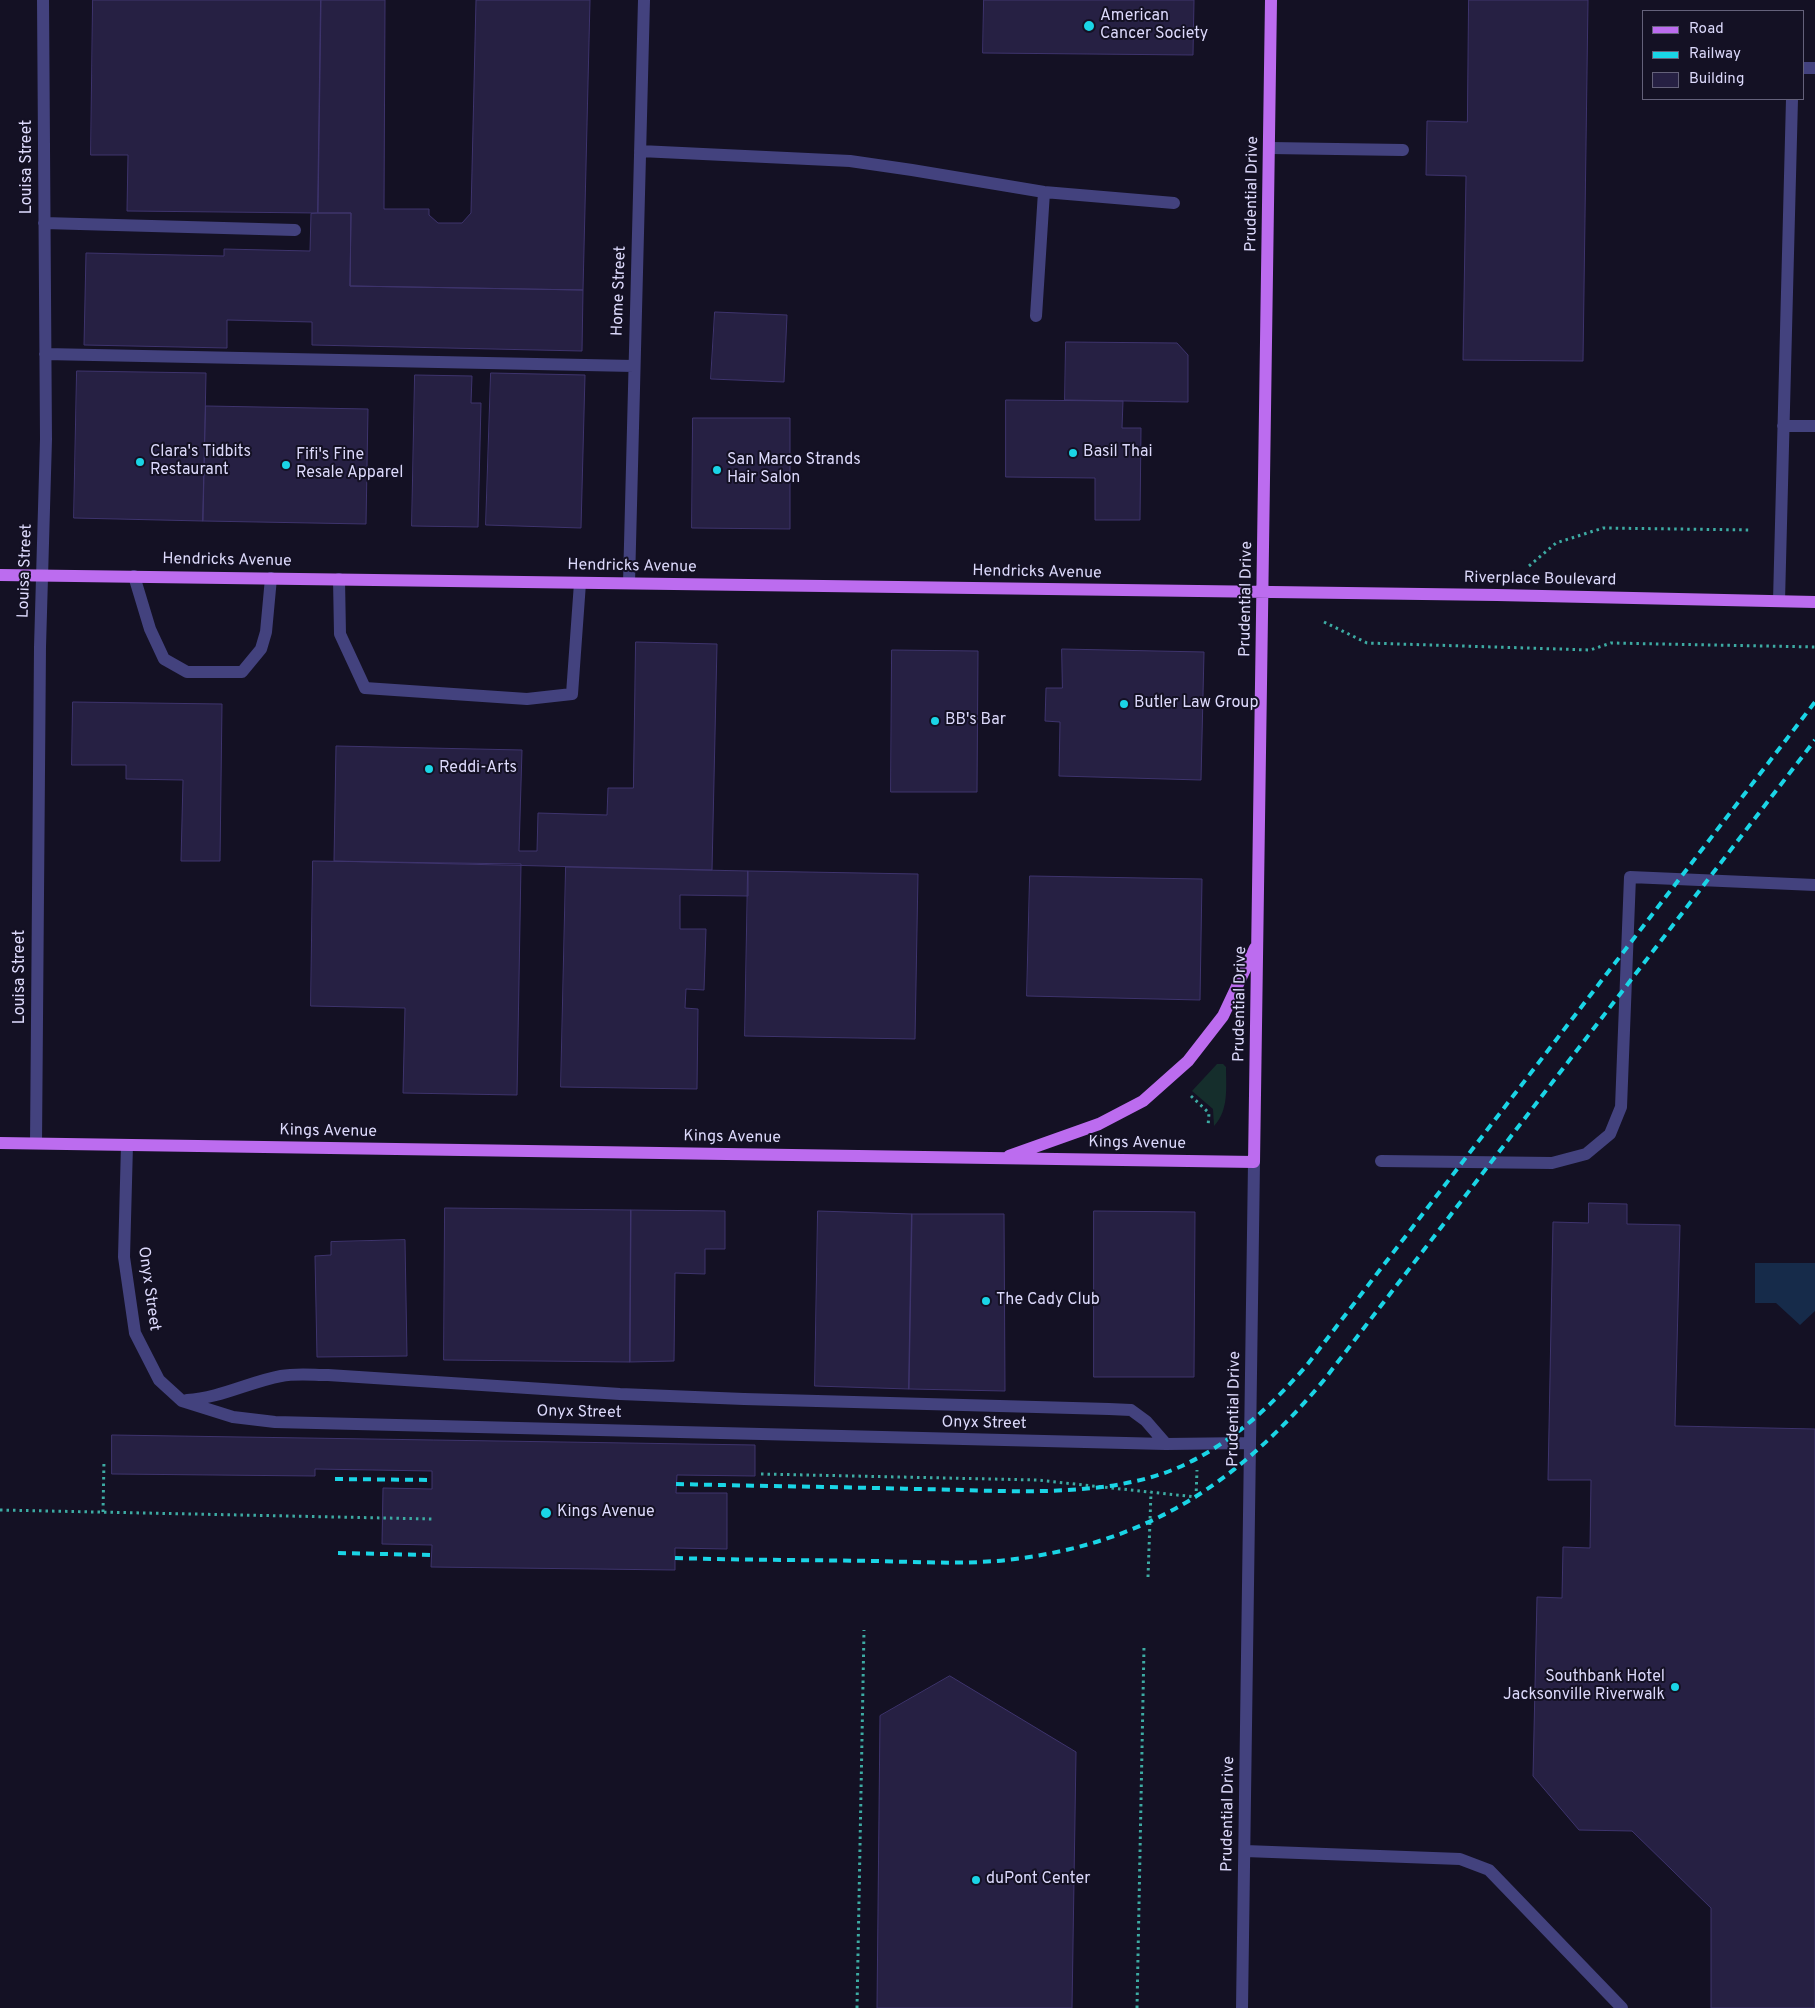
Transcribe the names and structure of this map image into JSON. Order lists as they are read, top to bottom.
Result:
{
  "streets": {
    "main road": [
      "Prudential Drive",
      "Hendricks Avenue",
      "Riverplace Boulevard",
      "Kings Avenue"
    ],
    "street": ["Louisa Street", "Home Street", "Onyx Street"]
  },
  "crossings": [
    ["Louisa Street", "Hendricks Avenue"],
    ["Louisa Street", "Kings Avenue"],
    ["Prudential Drive", "Hendricks Avenue"],
    ["Prudential Drive", "Riverplace Boulevard"],
    ["Prudential Drive", "Kings Avenue"],
    ["Prudential Drive", "Onyx Street"],
    ["Home Street", "Hendricks Avenue"],
    ["Hendricks Avenue", "Riverplace Boulevard"],
    ["Kings Avenue", "Onyx Street"]
  ],
  "places": [
    "American Cancer Society",
    "Basil Thai",
    "Clara's Tidbits Restaurant",
    "Fifi's Fine Resale Apparel",
    "San Marco Strands Hair Salon",
    "Butler Law Group",
    "BB's Bar",
    "Reddi-Arts",
    "The Cady Club",
    "Kings Avenue",
    "Southbank Hotel Jacksonville Riverwalk",
    "duPont Center"
  ],
  "legend": ["Road", "Railway", "Building"]
}
